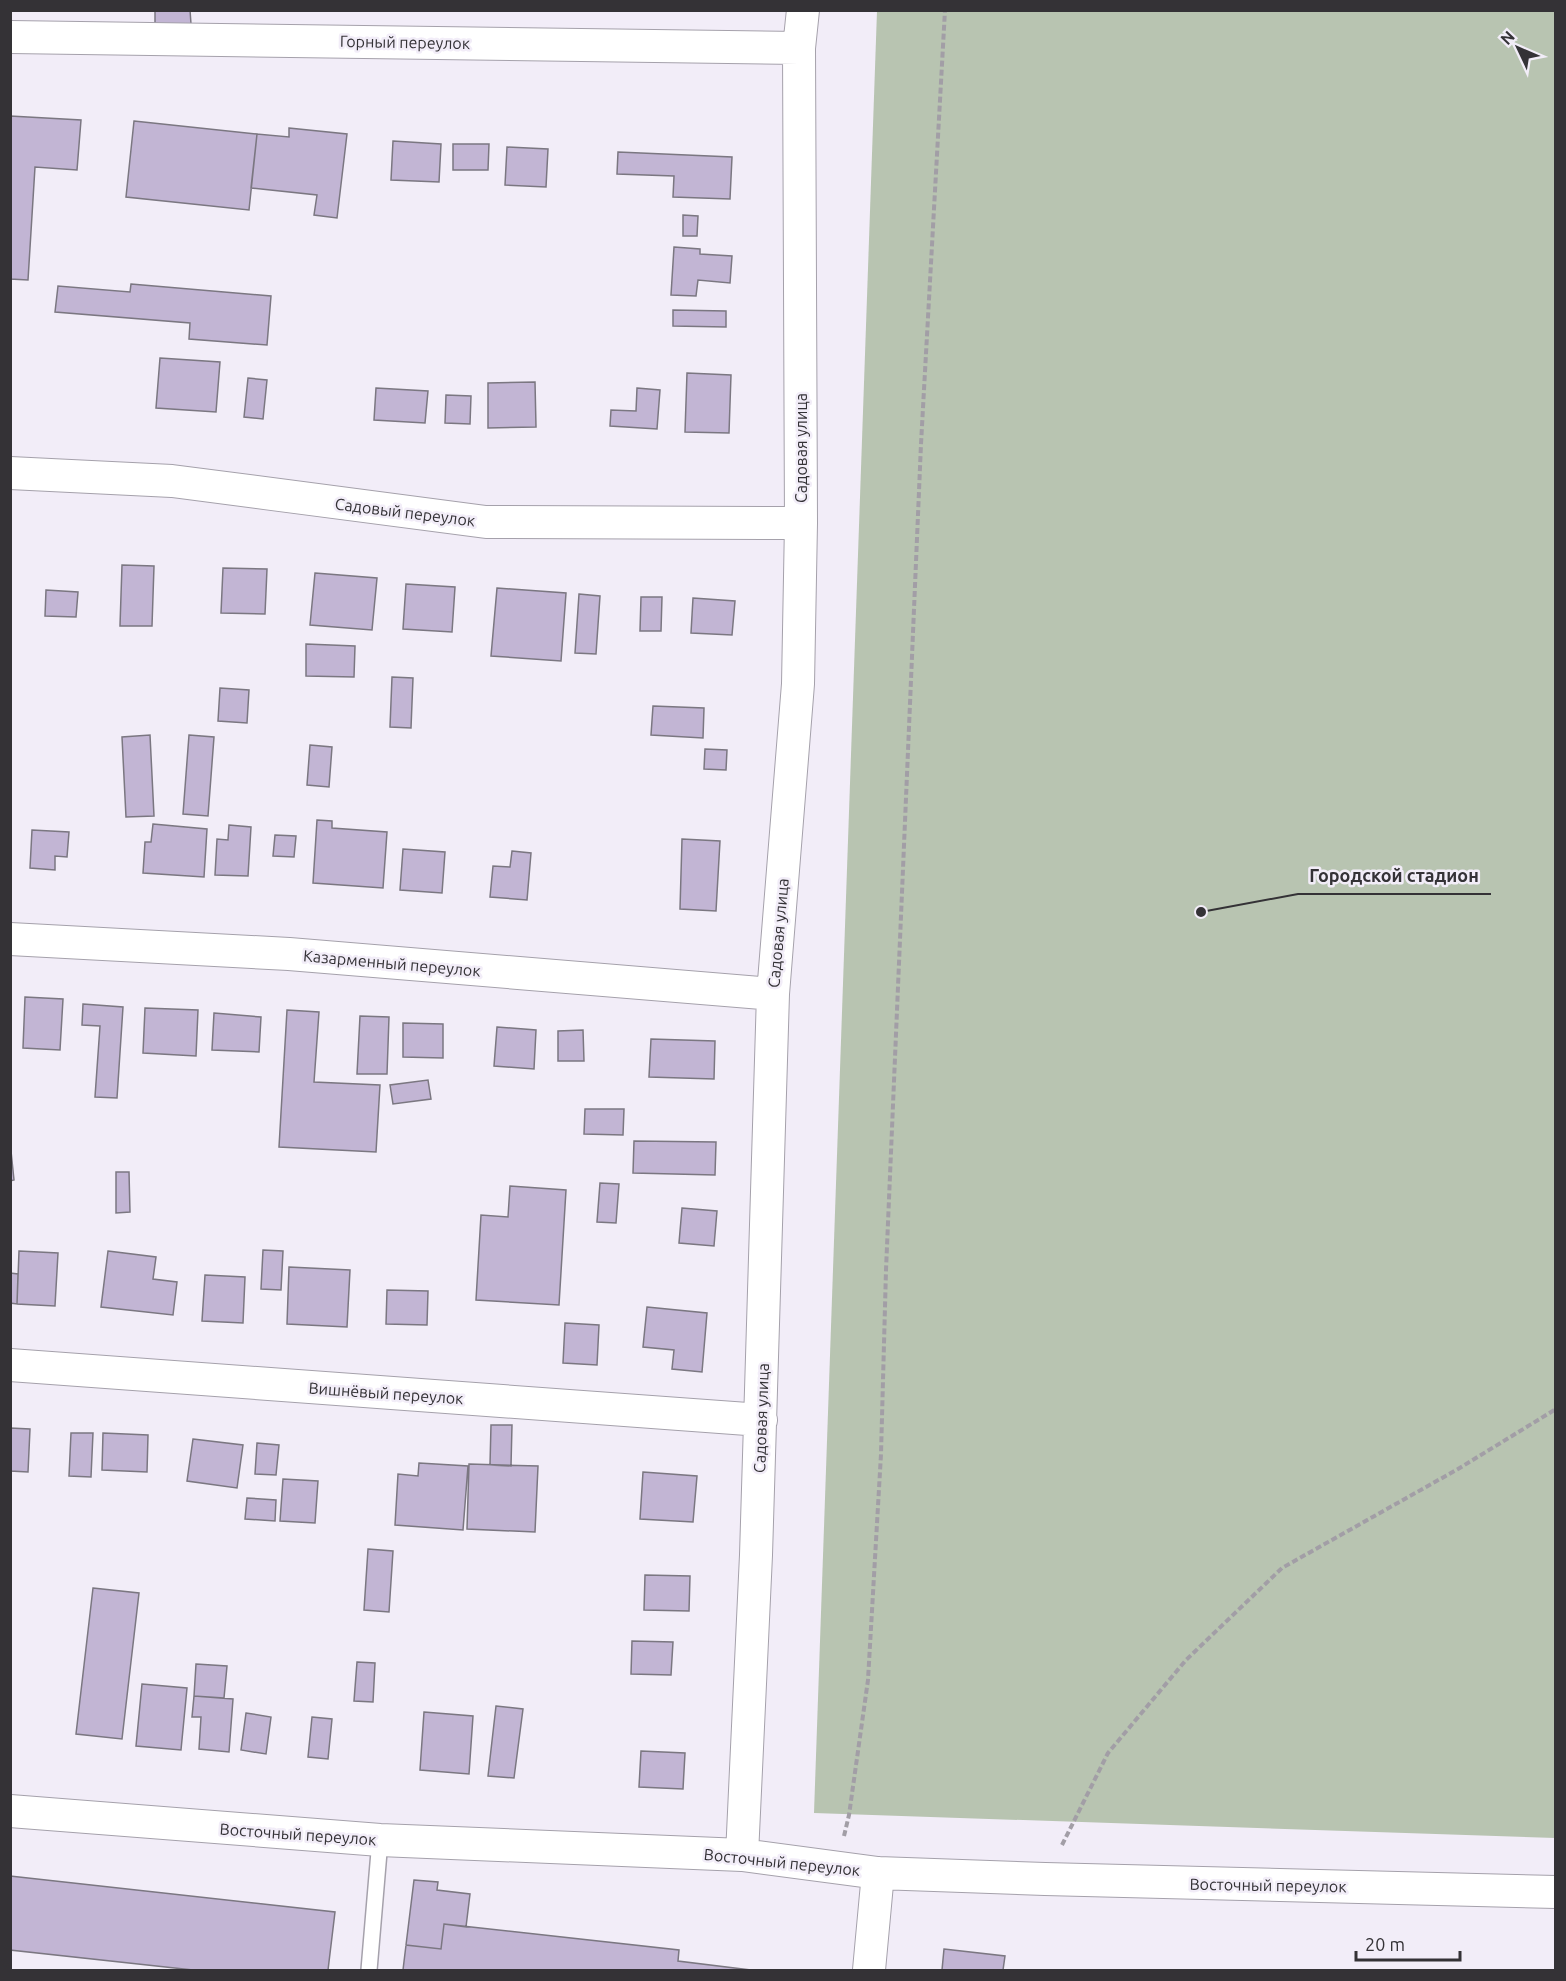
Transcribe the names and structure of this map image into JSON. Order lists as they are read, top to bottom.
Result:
{
  "streets": {
    "street": [
      "Горный переулок",
      "Садовая улица",
      "Садовый переулок",
      "Казарменный переулок",
      "Вишнёвый переулок",
      "Восточный переулок"
    ]
  },
  "crossings": [
    ["Горный переулок", "Садовая улица"],
    ["Садовая улица", "Садовый переулок"],
    ["Садовая улица", "Казарменный переулок"],
    ["Садовая улица", "Вишнёвый переулок"],
    ["Садовая улица", "Восточный переулок"]
  ],
  "places": ["Городской стадион"],
  "scale_bar": "20 m",
  "north": "top left"
}
